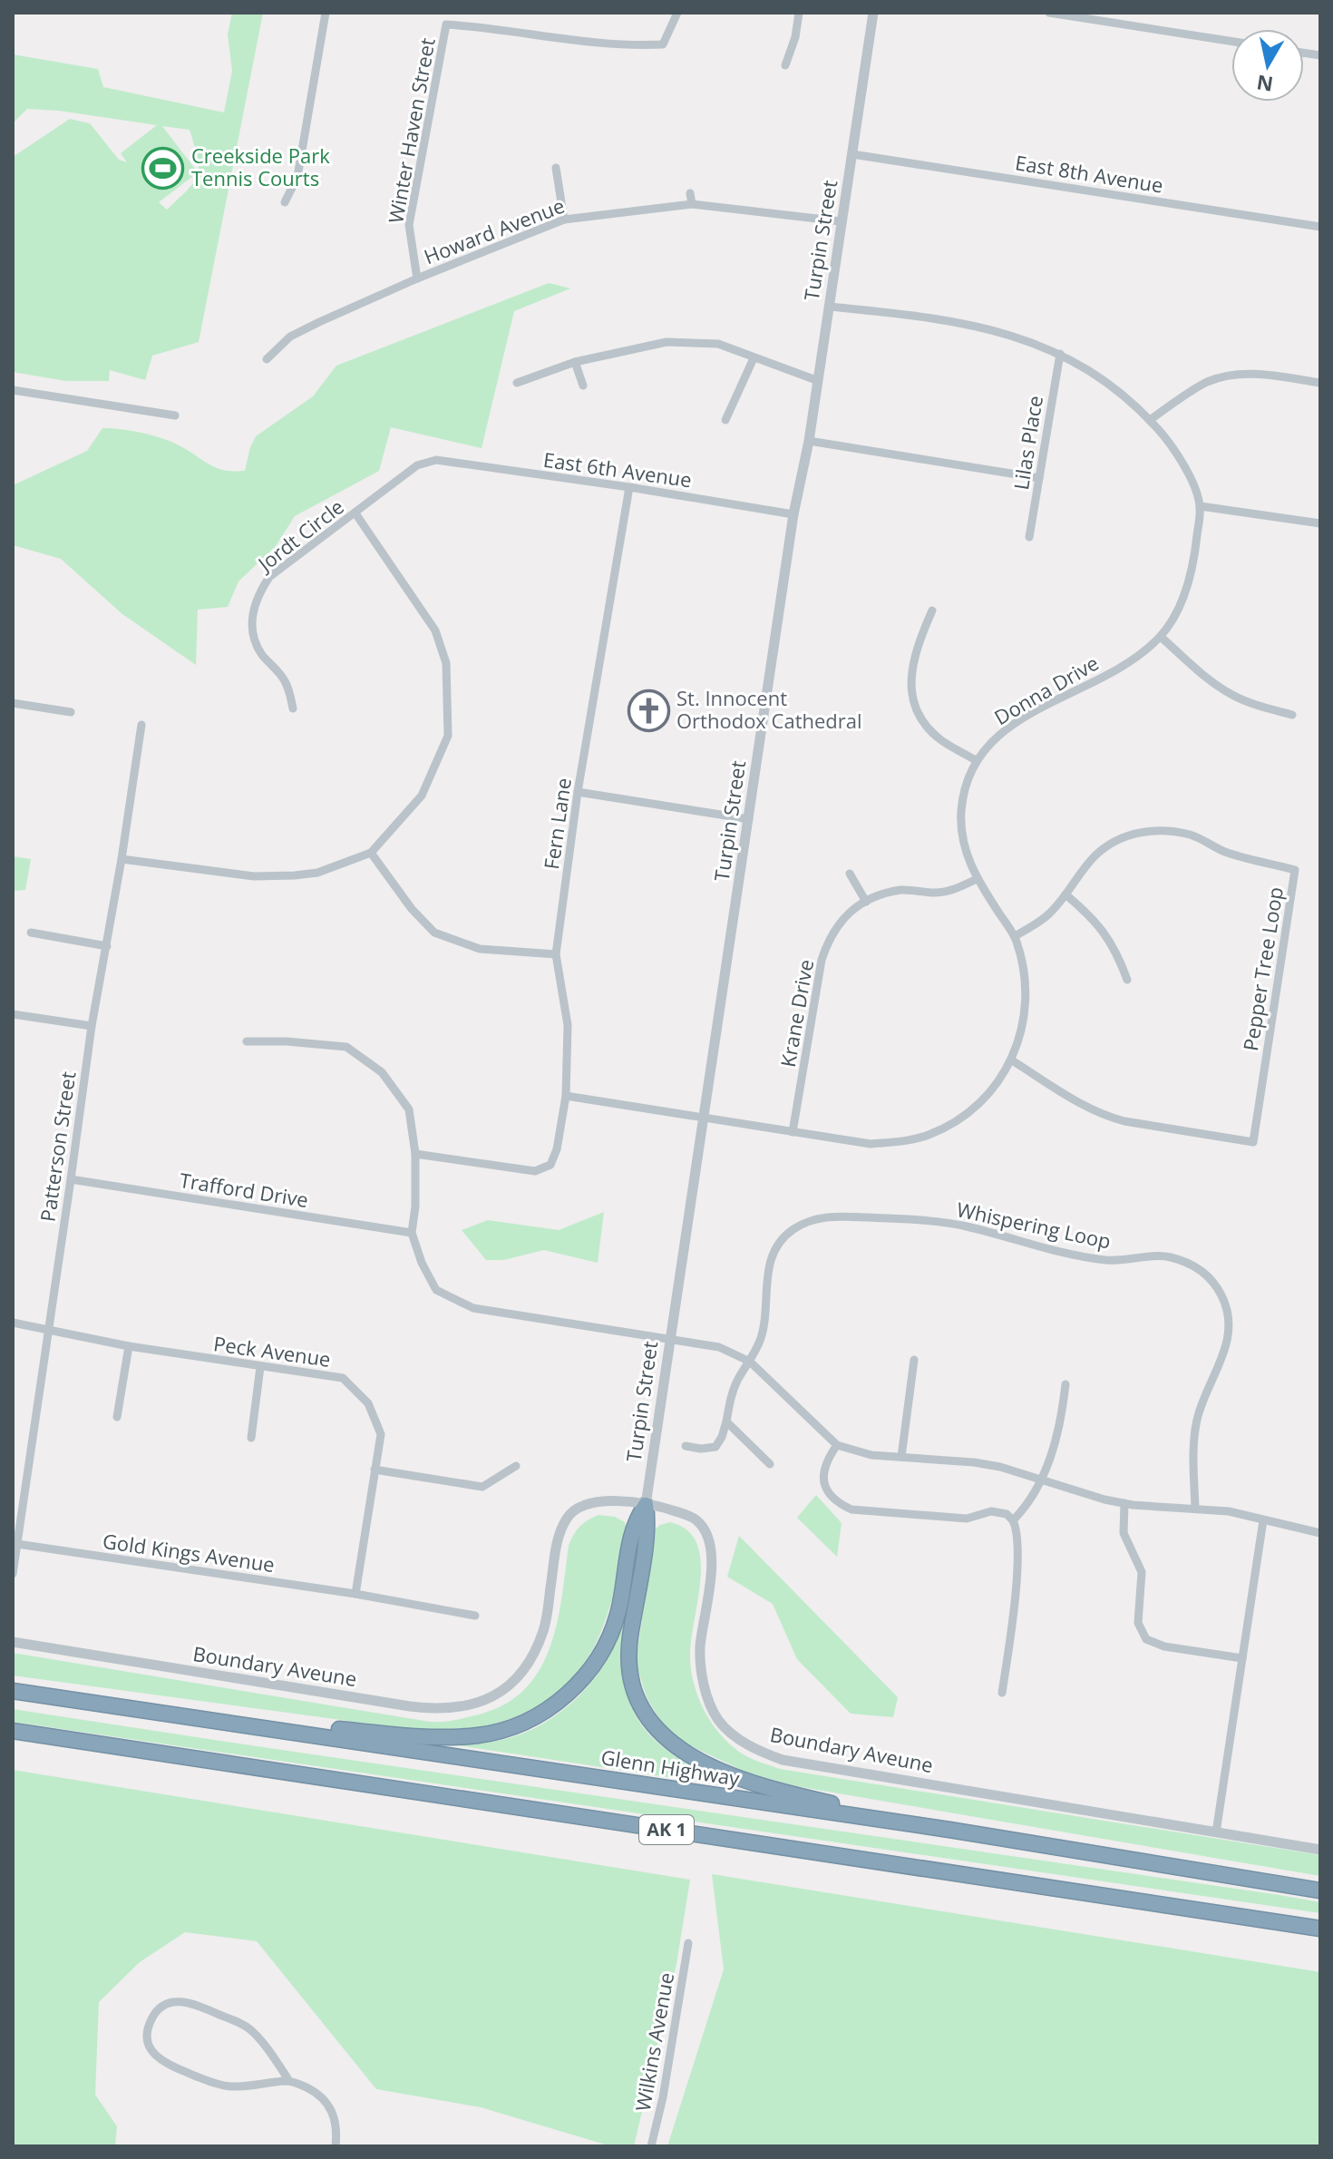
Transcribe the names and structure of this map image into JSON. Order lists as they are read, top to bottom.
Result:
{
  "streets": {
    "highway": ["Glenn Highway", "AK 1"],
    "street": [
      "Winter Haven Street",
      "East 8th Avenue",
      "Howard Avenue",
      "Turpin Street",
      "Lilas Place",
      "East 6th Avenue",
      "Jordt Circle",
      "Donna Drive",
      "Fern Lane",
      "Pepper Tree Loop",
      "Krane Drive",
      "Patterson Street",
      "Trafford Drive",
      "Whispering Loop",
      "Peck Avenue",
      "Gold Kings Avenue",
      "Boundary Aveune",
      "Wilkins Avenue"
    ]
  },
  "crossings": [
    ["Winter Haven Street", "Howard Avenue"],
    ["East 8th Avenue", "Turpin Street"],
    ["Howard Avenue", "Turpin Street"],
    ["Turpin Street", "East 6th Avenue"],
    ["Turpin Street", "Donna Drive"],
    ["Turpin Street", "Boundary Aveune"],
    ["Lilas Place", "Donna Drive"],
    ["East 6th Avenue", "Jordt Circle"],
    ["East 6th Avenue", "Fern Lane"],
    ["Donna Drive", "Fern Lane"],
    ["Donna Drive", "Pepper Tree Loop"],
    ["Donna Drive", "Krane Drive"],
    ["Pepper Tree Loop", "Krane Drive"],
    ["Patterson Street", "Trafford Drive"],
    ["Patterson Street", "Peck Avenue"],
    ["Patterson Street", "Gold Kings Avenue"],
    ["Peck Avenue", "Gold Kings Avenue"]
  ],
  "places": {
    "sports": ["Creekside Park Tennis Courts"],
    "church": ["St. Innocent Orthodox Cathedral"]
  },
  "north": "bottom"
}
